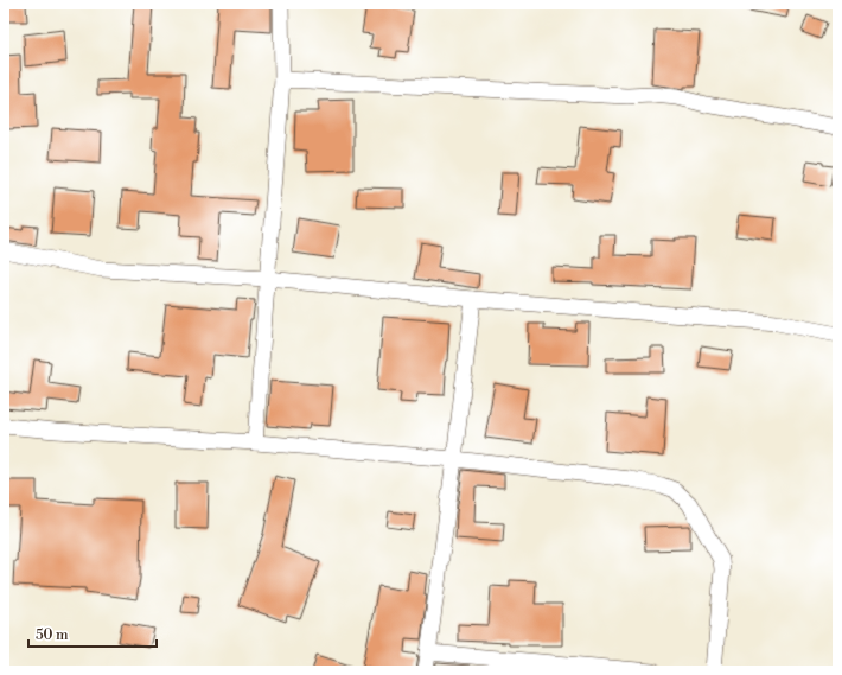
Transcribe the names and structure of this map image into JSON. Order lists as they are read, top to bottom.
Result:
{
  "scale_bar": "50 m"
}
